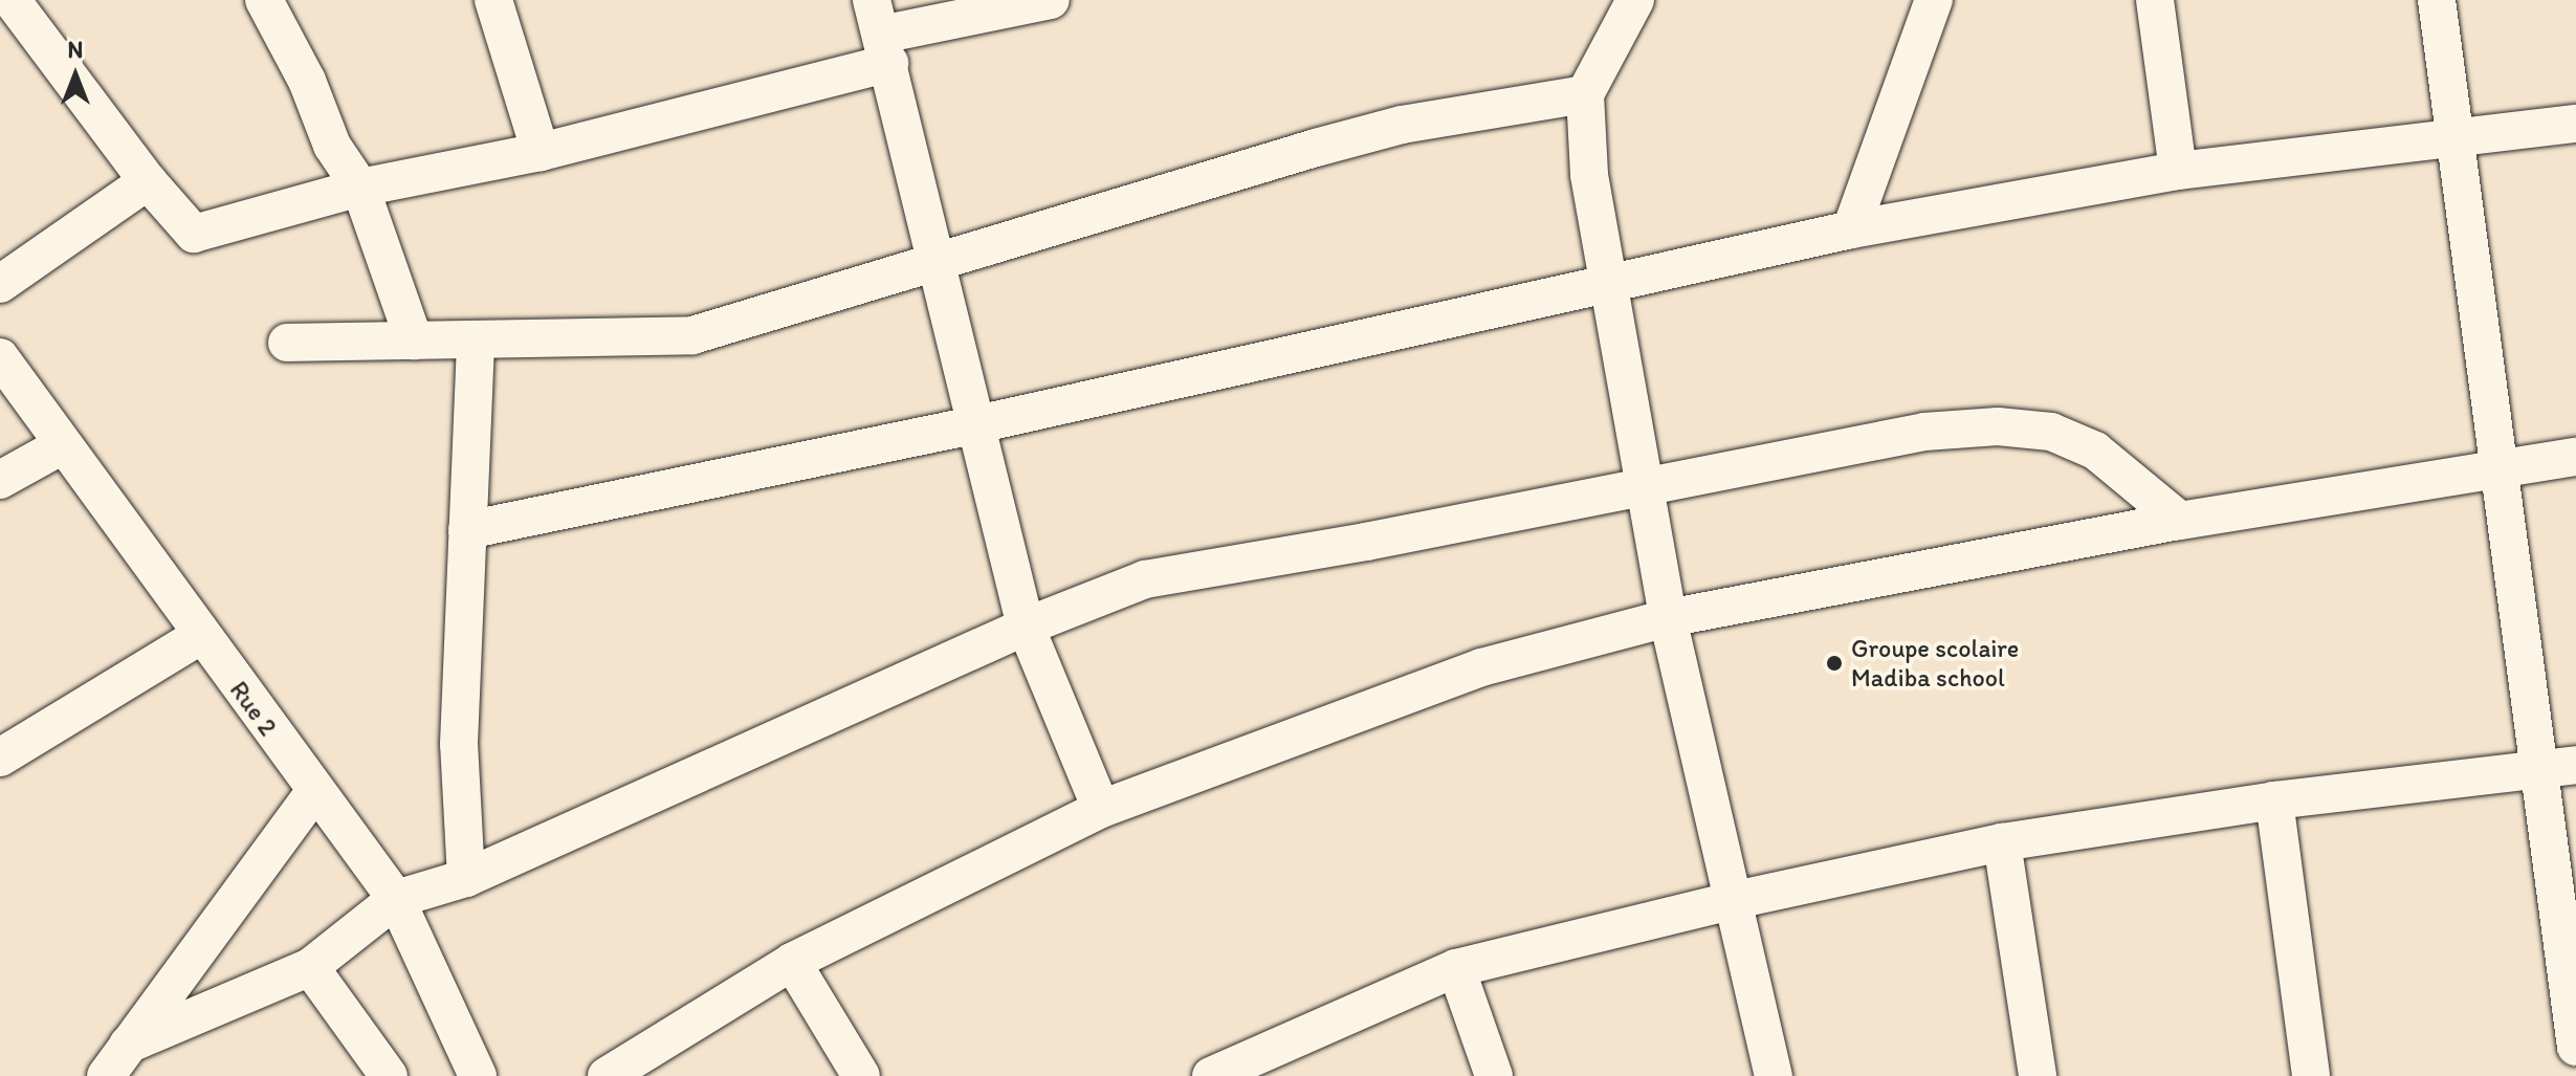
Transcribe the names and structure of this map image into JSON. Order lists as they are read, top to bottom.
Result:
{
  "streets": {
    "street": ["Rue 2"]
  },
  "places": ["Groupe scolaire Madiba school"],
  "north": "top"
}
